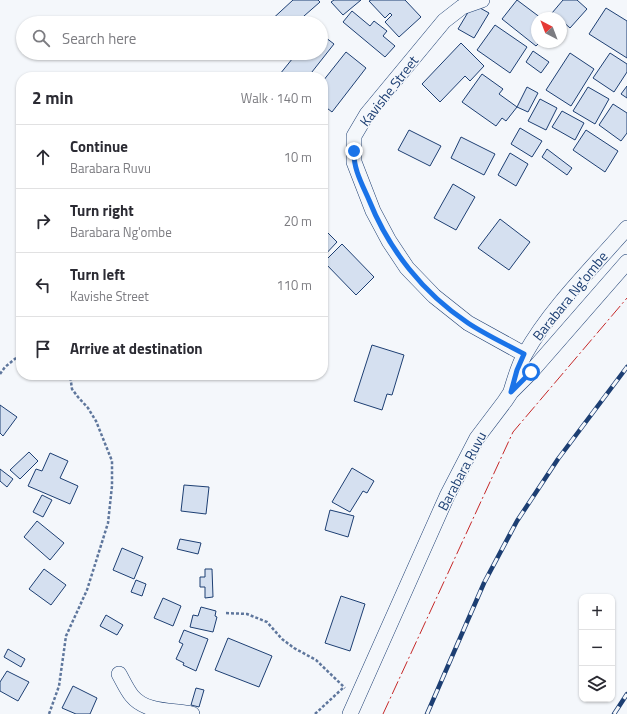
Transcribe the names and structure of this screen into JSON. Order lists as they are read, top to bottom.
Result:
{
  "streets": {
    "street": ["Kavishe Street", "Barabara Ng'ombe", "Barabara Ruvu"]
  },
  "crossings": [
    ["Kavishe Street", "Barabara Ng'ombe"],
    ["Barabara Ng'ombe", "Barabara Ruvu"]
  ],
  "north": "top left",
  "page": {
    "search": "Search here",
    "heading": ["2 min", "Walk · 140 m"],
    "list": [
      ["Continue", "Barabara Ruvu", "10 m"],
      ["Turn right", "Barabara Ng'ombe", "20 m"],
      ["Turn left", "Kavishe Street", "110 m"],
      "Arrive at destination"
    ],
    "map_buttons": ["+", "−"]
  }
}
